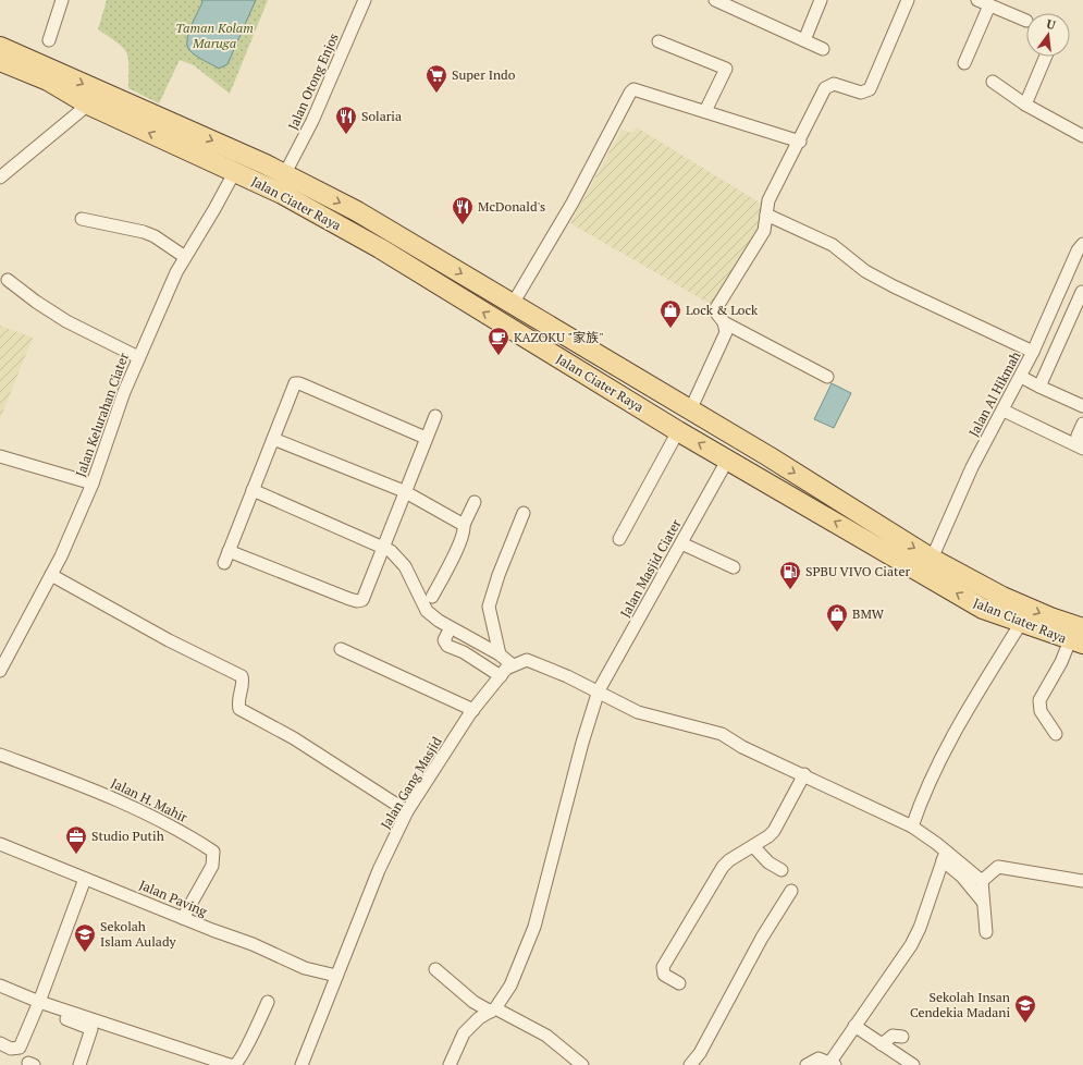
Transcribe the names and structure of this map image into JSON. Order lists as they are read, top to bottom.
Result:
{
  "streets": {
    "main road": ["Jalan Ciater Raya"],
    "street": [
      "Jalan Otong Enjos",
      "Jalan Al Hikmah",
      "Jalan Kelurahan Ciater",
      "Jalan Masjid Ciater",
      "Jalan Gang Masjid",
      "Jalan H. Mahir",
      "Jalan Paving"
    ]
  },
  "crossings": [
    ["Jalan Otong Enjos", "Jalan Ciater Raya"],
    ["Jalan Ciater Raya", "Jalan Al Hikmah"],
    ["Jalan Ciater Raya", "Jalan Kelurahan Ciater"],
    ["Jalan Ciater Raya", "Jalan Masjid Ciater"],
    ["Jalan Gang Masjid", "Jalan Paving"],
    ["Jalan H. Mahir", "Jalan Paving"]
  ],
  "parks": ["Taman Kolam Maruga"],
  "places": {
    "supermarket": ["Super Indo"],
    "restaurant": ["Solaria", "McDonald's"],
    "shop": ["Lock & Lock", "BMW"],
    "cafe": ["KAZOKU \"家族\""],
    "fuel station": ["SPBU VIVO Ciater"],
    "office": ["Studio Putih"],
    "school or university": ["Sekolah Islam Aulady", "Sekolah Insan Cendekia Madani"]
  },
  "north": "top"
}
